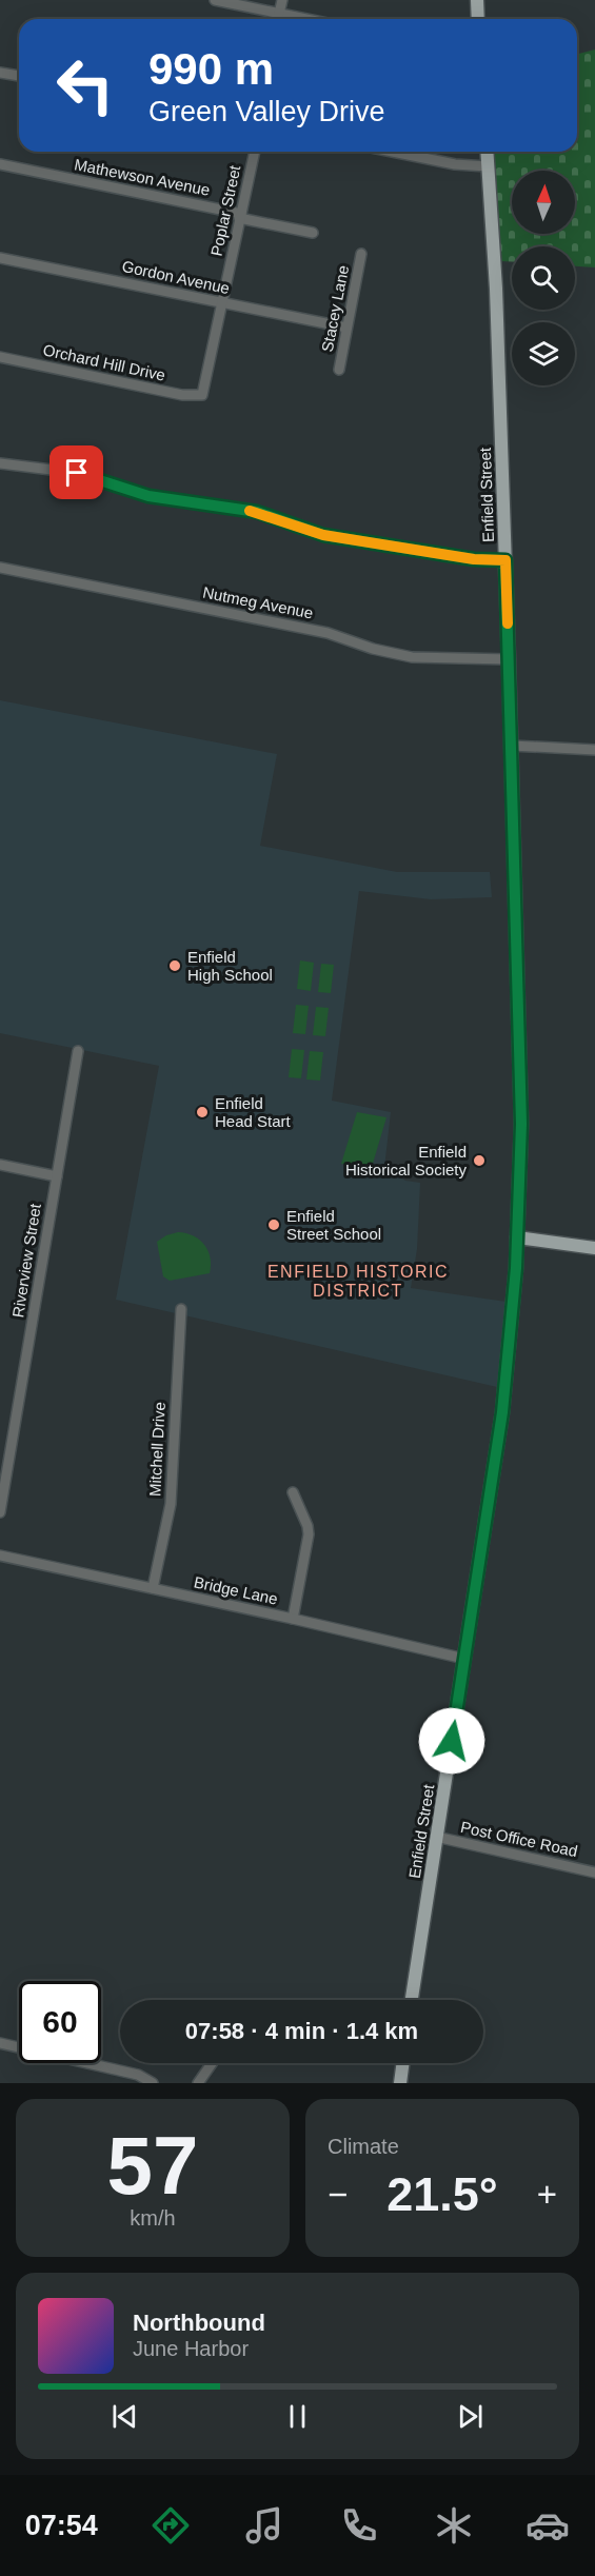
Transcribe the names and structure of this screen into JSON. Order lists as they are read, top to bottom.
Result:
{
  "streets": {
    "main road": ["Enfield Street"],
    "street": [
      "Mathewson Avenue",
      "Poplar Street",
      "Gordon Avenue",
      "Stacey Lane",
      "Orchard Hill Drive",
      "Nutmeg Avenue",
      "Riverview Street",
      "Mitchell Drive",
      "Bridge Lane",
      "Post Office Road"
    ]
  },
  "crossings": [
    ["Mathewson Avenue", "Poplar Street"],
    ["Poplar Street", "Gordon Avenue"],
    ["Poplar Street", "Orchard Hill Drive"],
    ["Gordon Avenue", "Stacey Lane"],
    ["Enfield Street", "Nutmeg Avenue"],
    ["Enfield Street", "Bridge Lane"],
    ["Enfield Street", "Post Office Road"],
    ["Mitchell Drive", "Bridge Lane"]
  ],
  "districts": ["ENFIELD HISTORIC DISTRICT"],
  "places": [
    "Enfield High School",
    "Enfield Head Start",
    "Enfield Historical Society",
    "Enfield Street School"
  ],
  "north": "top",
  "page": {
    "turn": ["990 m", "Green Valley Drive"],
    "limit": "60",
    "trip": "07:58 · 4 min · 1.4 km",
    "tile": [
      ["57", "km/h"],
      "Climate"
    ],
    "heat": ["−", "21.5°", "+"],
    "song": ["Northbound", "June Harbor"],
    "tabs": "07:54"
  }
}
